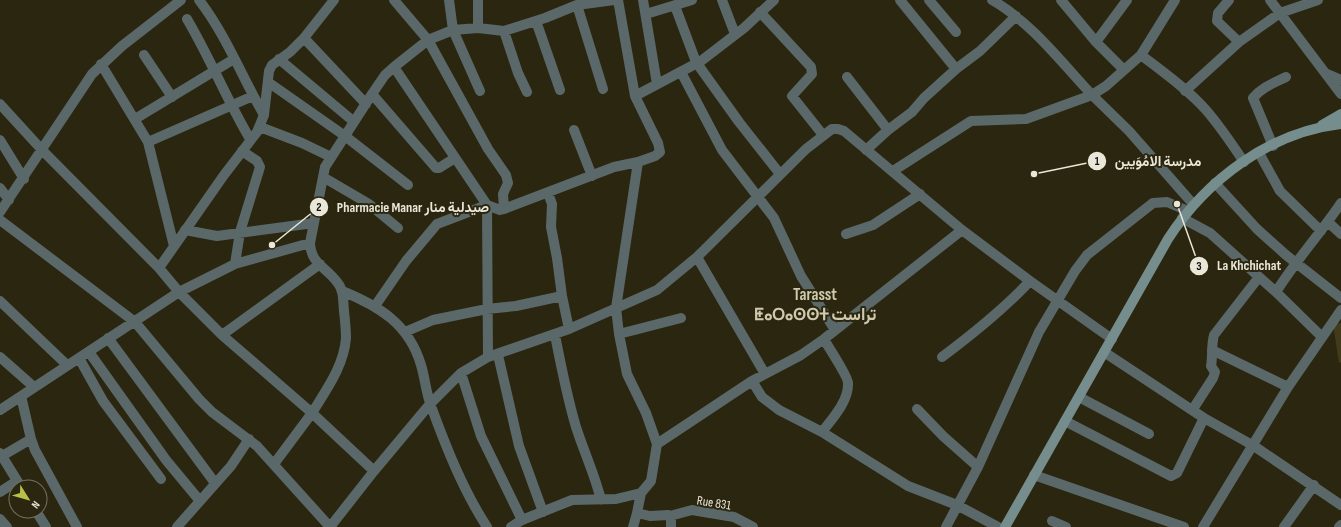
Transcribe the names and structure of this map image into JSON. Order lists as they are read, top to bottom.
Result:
{
  "streets": {
    "street": ["Rue 831"]
  },
  "districts": ["Tarasst ⵟⴰⵔⴰⵙⵙⵜ تراست"],
  "places": ["مدرسة الامُوَيين", "La Khchichat", "Pharmacie Manar صيدلية منار"],
  "north": "bottom right"
}
